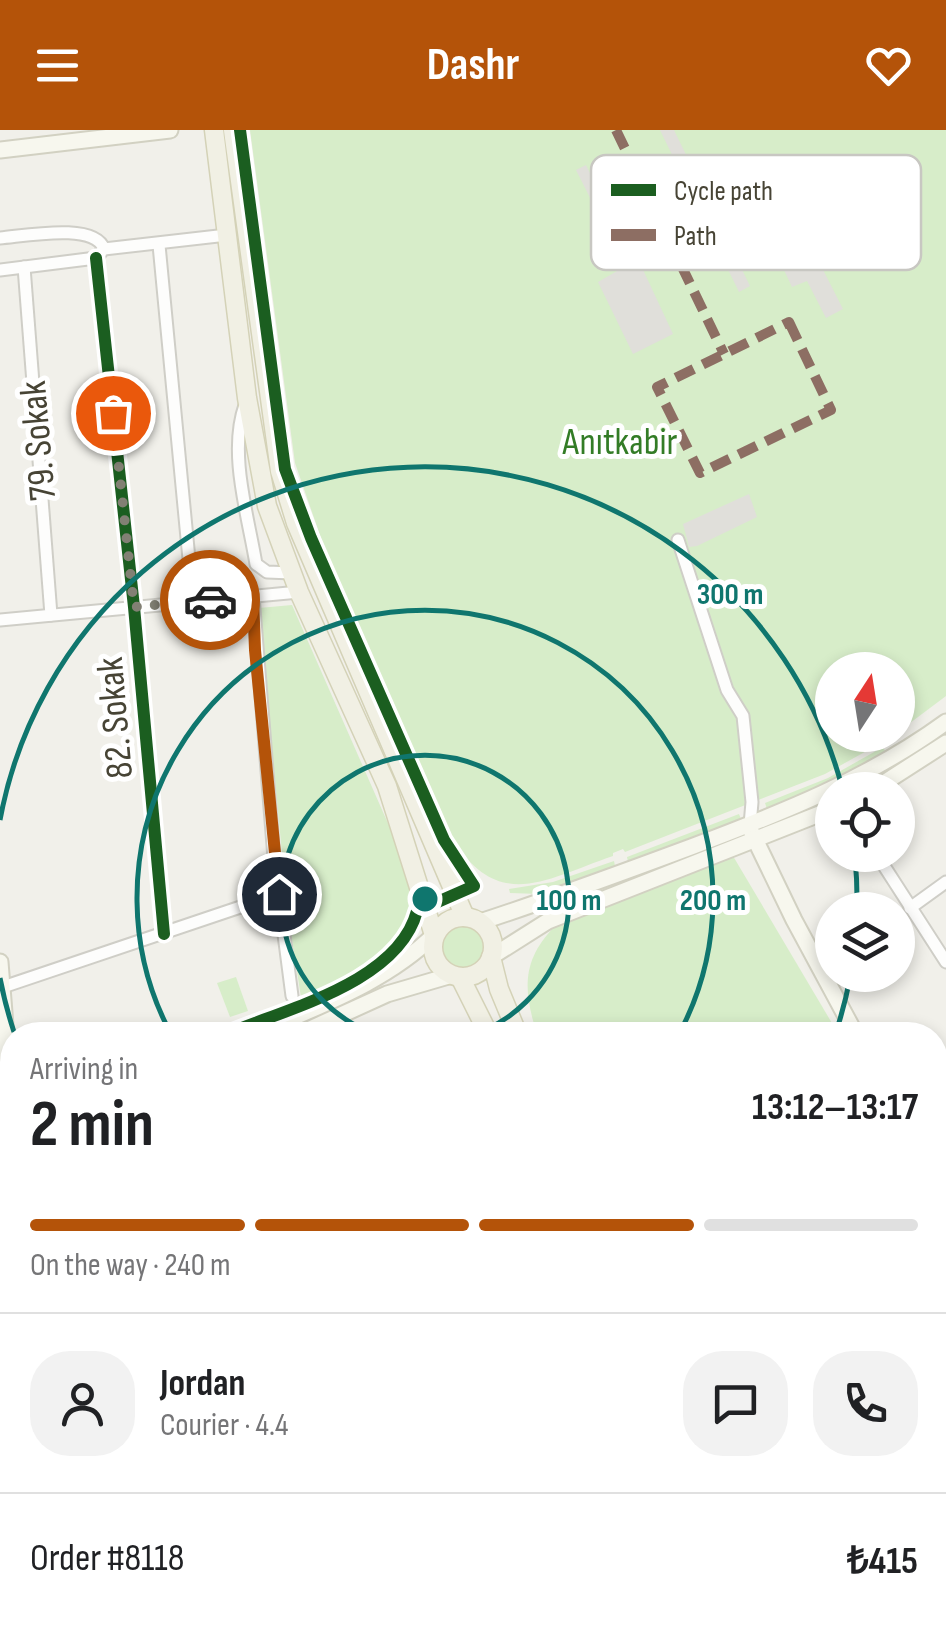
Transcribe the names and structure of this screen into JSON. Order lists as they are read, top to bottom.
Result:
{
  "streets": {
    "street": ["79. Sokak", "82. Sokak"]
  },
  "parks": ["Anıtkabir"],
  "legend": ["Cycle path", "Path"],
  "north": "top",
  "page": {
    "header": "Dashr",
    "heading": ["2 min", "Arriving in", "13:12–13:17"],
    "panel": [
      "Jordan",
      "Courier · 4.4",
      "Order #8118",
      "₺415"
    ],
    "bar": "On the way · 240 m"
  },
  "rings": ["300 m", "100 m", "200 m"]
}
